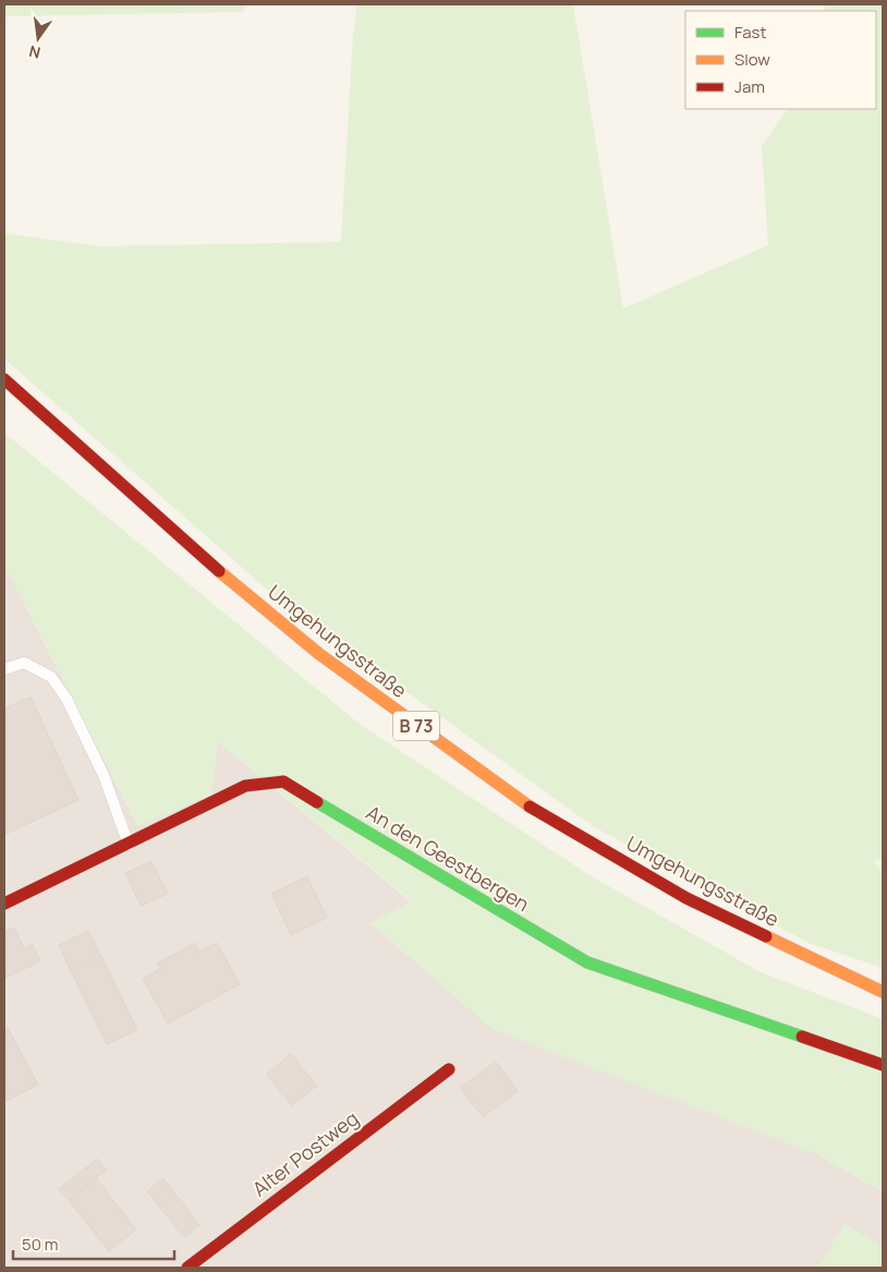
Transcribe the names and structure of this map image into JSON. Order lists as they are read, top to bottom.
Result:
{
  "streets": {
    "street": [
      "Umgehungsstraße",
      "B 73",
      "An den Geestbergen",
      "Alter Postweg"
    ]
  },
  "legend": ["Fast", "Slow", "Jam"],
  "scale_bar": "50 m",
  "north": "bottom"
}
